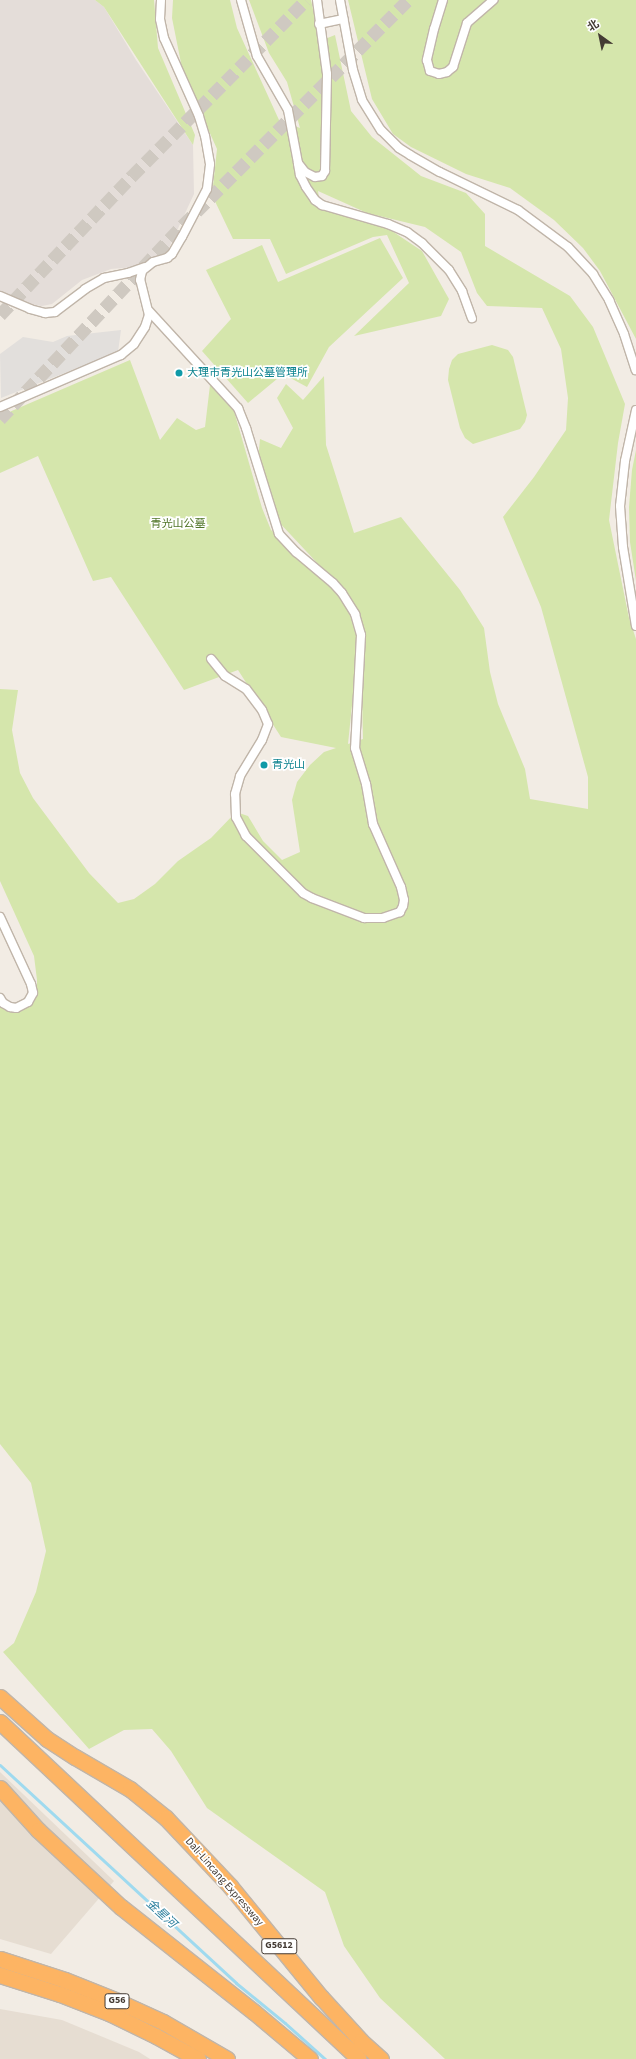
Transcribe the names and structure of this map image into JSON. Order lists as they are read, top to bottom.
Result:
{
  "streets": {
    "highway": ["Dali-Lincang Expressway", "G5612", "G56"]
  },
  "water": ["金星河"],
  "parks": ["青光山公墓"],
  "places": ["大理市青光山公墓管理所", "青光山"],
  "north": "top left"
}
